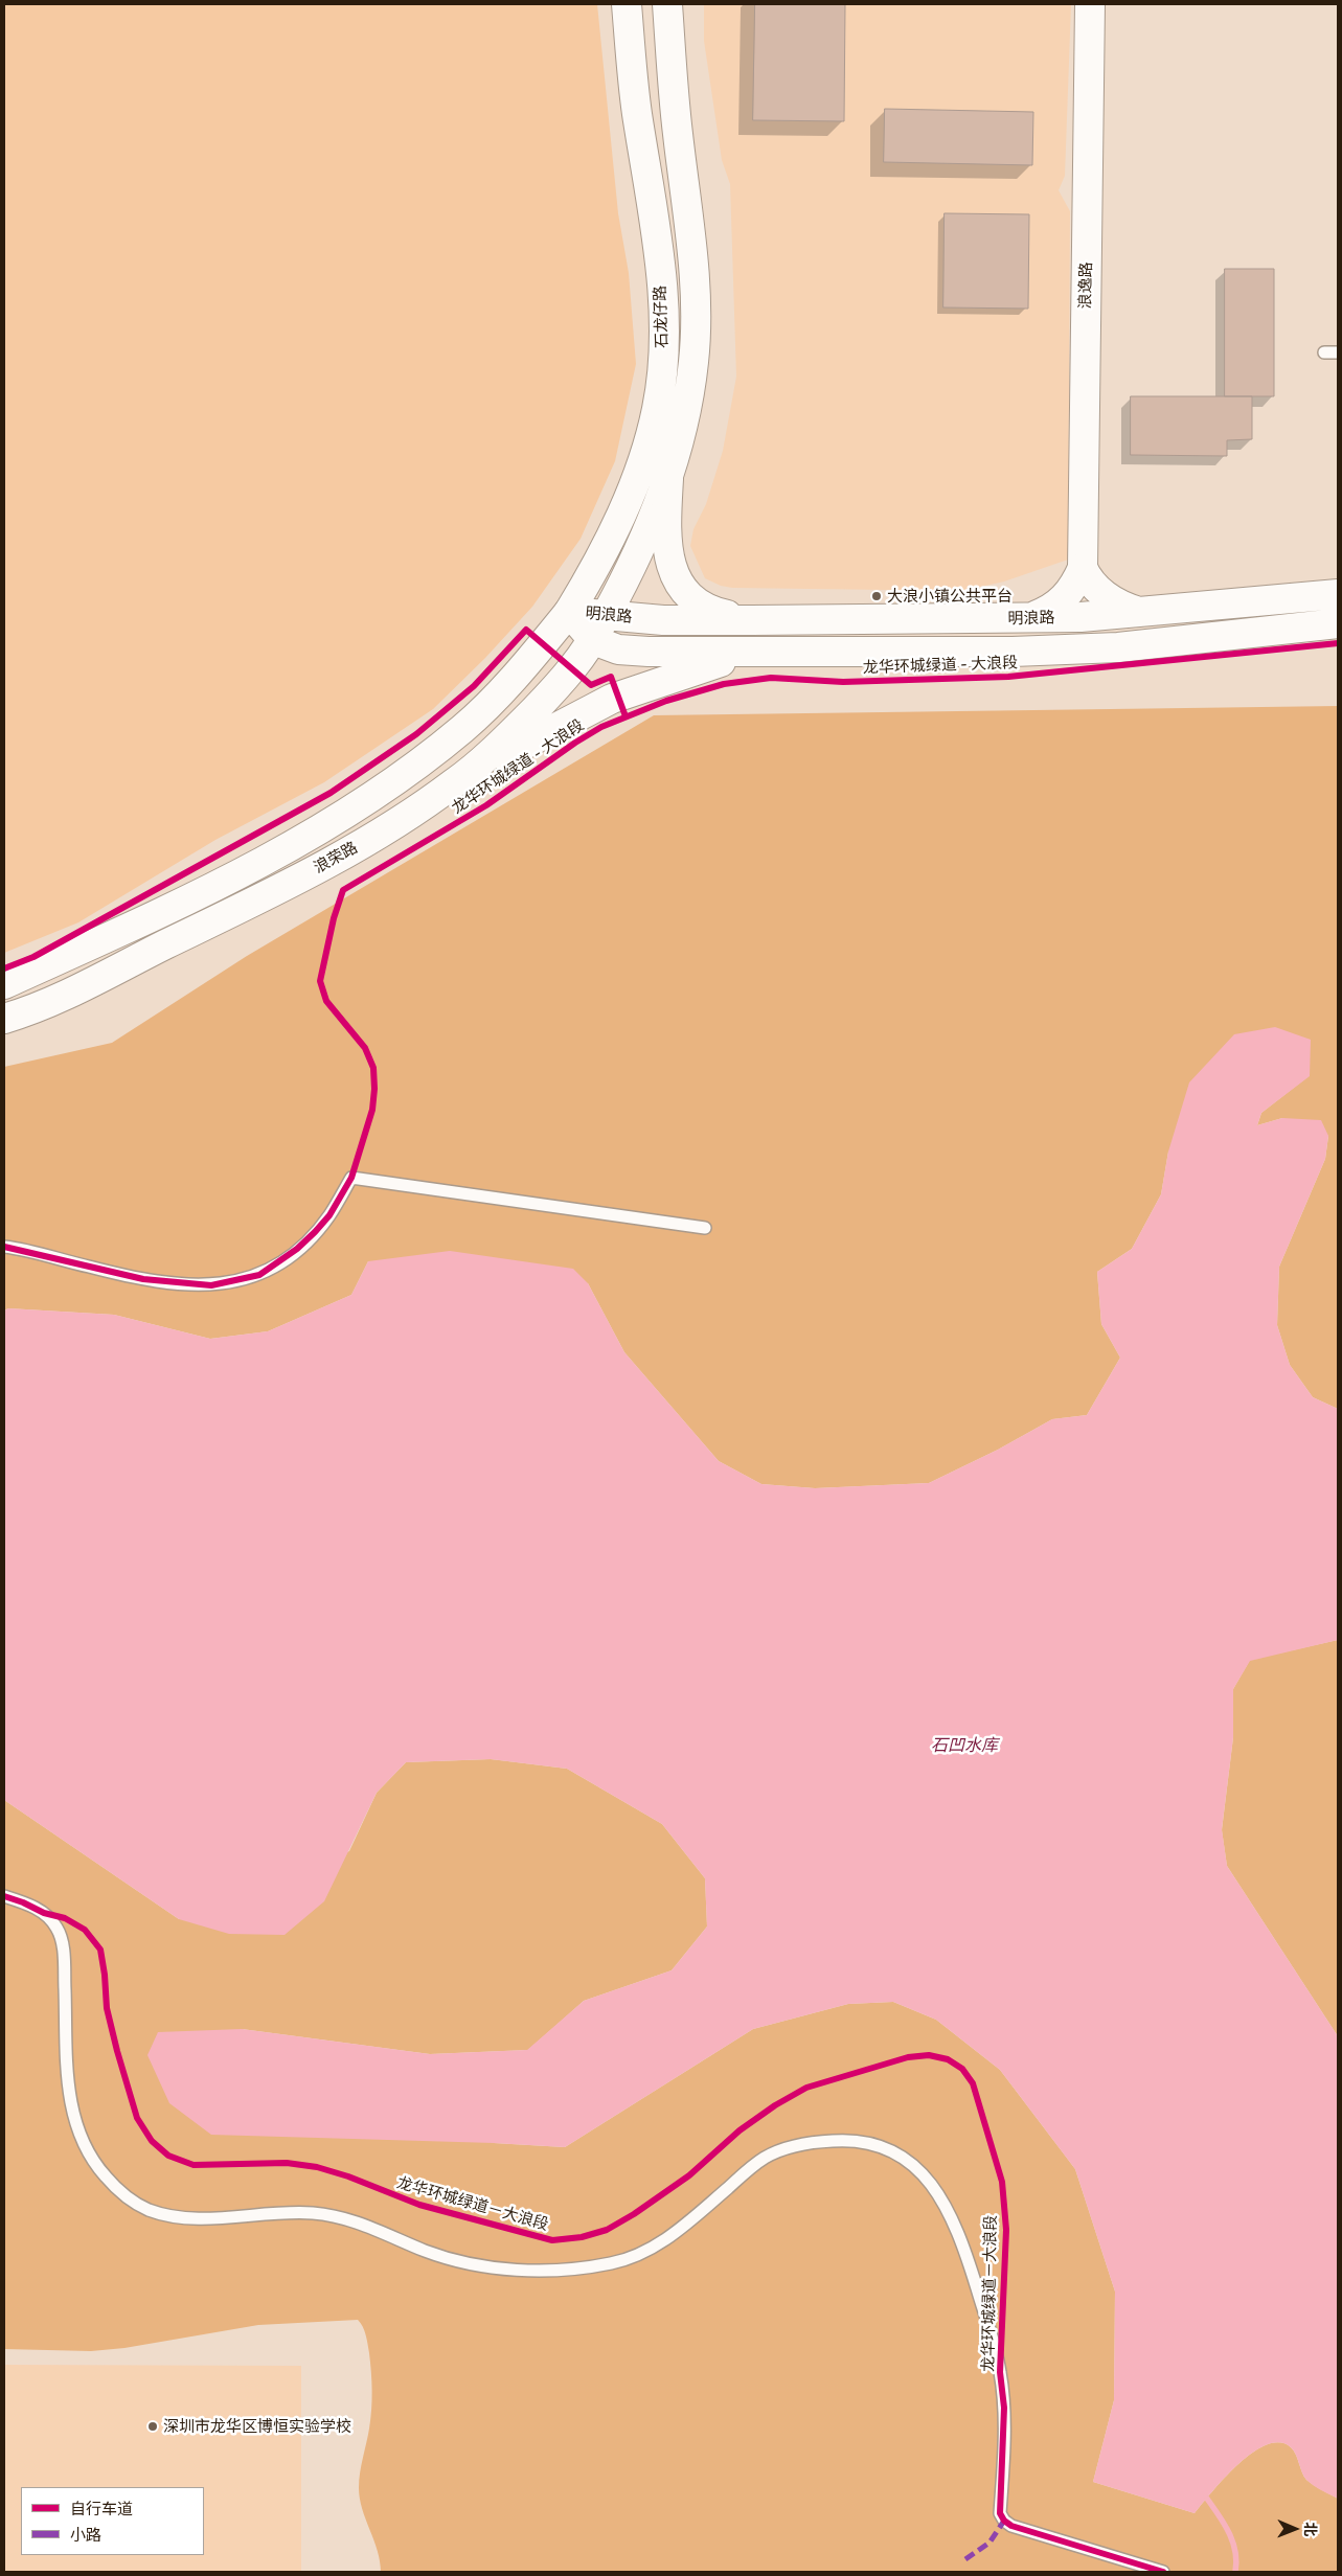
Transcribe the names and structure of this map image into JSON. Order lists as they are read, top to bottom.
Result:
{
  "streets": {
    "main road": [
      "浪逸路",
      "石龙仔路",
      "明浪路",
      "浪荣路"
    ],
    "lane": ["龙华环城绿道－大浪段"],
    "cycle path": ["龙华环城绿道 - 大浪段"]
  },
  "crossings": [
    ["石龙仔路", "明浪路"],
    ["石龙仔路", "浪荣路"],
    ["明浪路", "浪荣路"]
  ],
  "water": ["石凹水库"],
  "places": ["大浪小镇公共平台", "深圳市龙华区博恒实验学校"],
  "legend": ["自行车道", "小路"],
  "north": "right"
}
